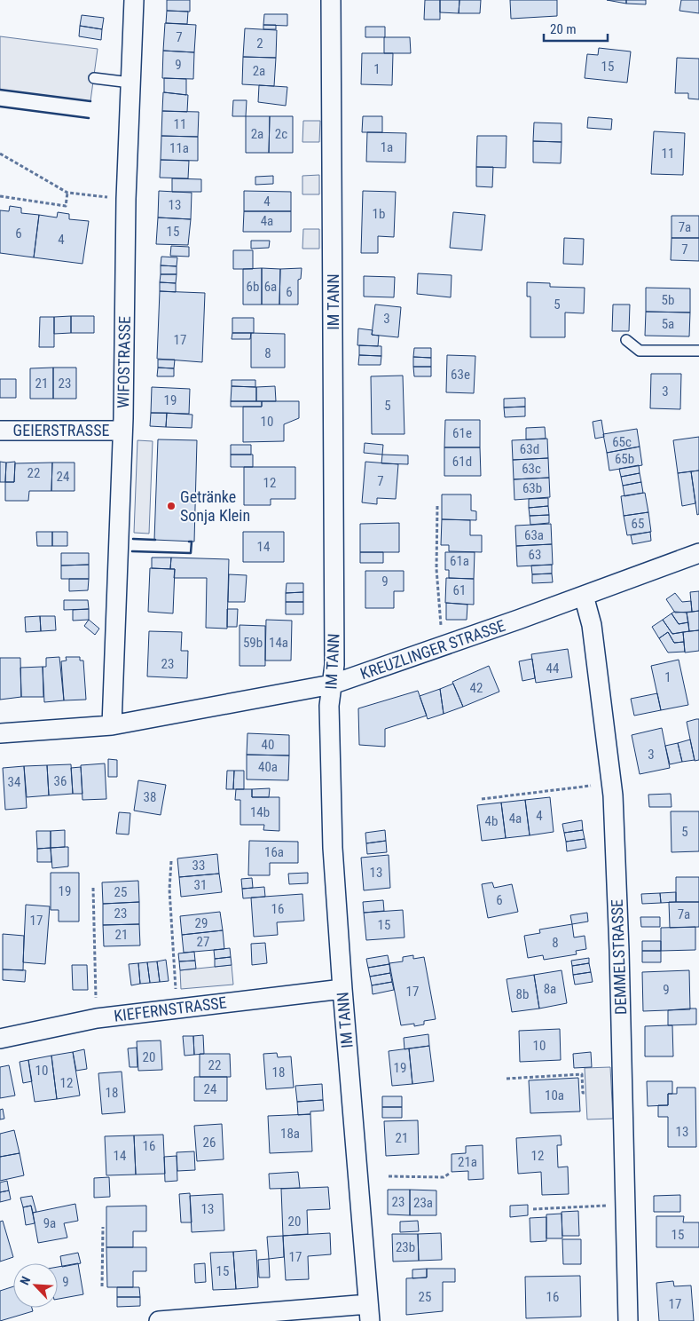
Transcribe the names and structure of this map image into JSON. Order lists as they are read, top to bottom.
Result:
{
  "streets": {
    "street": [
      "IM TANN",
      "WIFOSTRASSE",
      "GEIERSTRASSE",
      "KREUZLINGER STRASSE",
      "DEMMELSTRASSE",
      "KIEFERNSTRASSE"
    ]
  },
  "crossings": [
    ["IM TANN", "KREUZLINGER STRASSE"],
    ["IM TANN", "KIEFERNSTRASSE"],
    ["WIFOSTRASSE", "GEIERSTRASSE"],
    ["WIFOSTRASSE", "KREUZLINGER STRASSE"],
    ["KREUZLINGER STRASSE", "DEMMELSTRASSE"]
  ],
  "places": ["Getränke Sonja Klein"],
  "house_numbers": [
    "7",
    "2",
    "9",
    "15",
    "1",
    "2a",
    "11",
    "2a",
    "2c",
    "1a",
    "11a",
    "11",
    "4",
    "13",
    "1b",
    "4a",
    "7a",
    "15",
    "6",
    "4",
    "7",
    "6b",
    "6a",
    "6",
    "5b",
    "5",
    "3",
    "5a",
    "17",
    "8",
    "63e",
    "21",
    "23",
    "3",
    "19",
    "5",
    "10",
    "61e",
    "65c",
    "63d",
    "65b",
    "61d",
    "63c",
    "22",
    "24",
    "7",
    "12",
    "63b",
    "65",
    "63a",
    "14",
    "63",
    "61a",
    "9",
    "61",
    "59b",
    "14a",
    "23",
    "44",
    "1",
    "42",
    "40",
    "3",
    "40a",
    "36",
    "34",
    "38",
    "14b",
    "4",
    "4a",
    "4b",
    "5",
    "16a",
    "33",
    "13",
    "31",
    "19",
    "25",
    "6",
    "16",
    "23",
    "7a",
    "17",
    "29",
    "15",
    "21",
    "27",
    "8",
    "8a",
    "9",
    "17",
    "8b",
    "10",
    "20",
    "22",
    "19",
    "10",
    "18",
    "12",
    "24",
    "18",
    "10a",
    "13",
    "18a",
    "21",
    "26",
    "16",
    "14",
    "12",
    "21a",
    "23",
    "23a",
    "13",
    "20",
    "9a",
    "15",
    "23b",
    "17",
    "15",
    "9",
    "25",
    "16",
    "17"
  ],
  "scale_bar": "20 m",
  "north": "top left"
}
